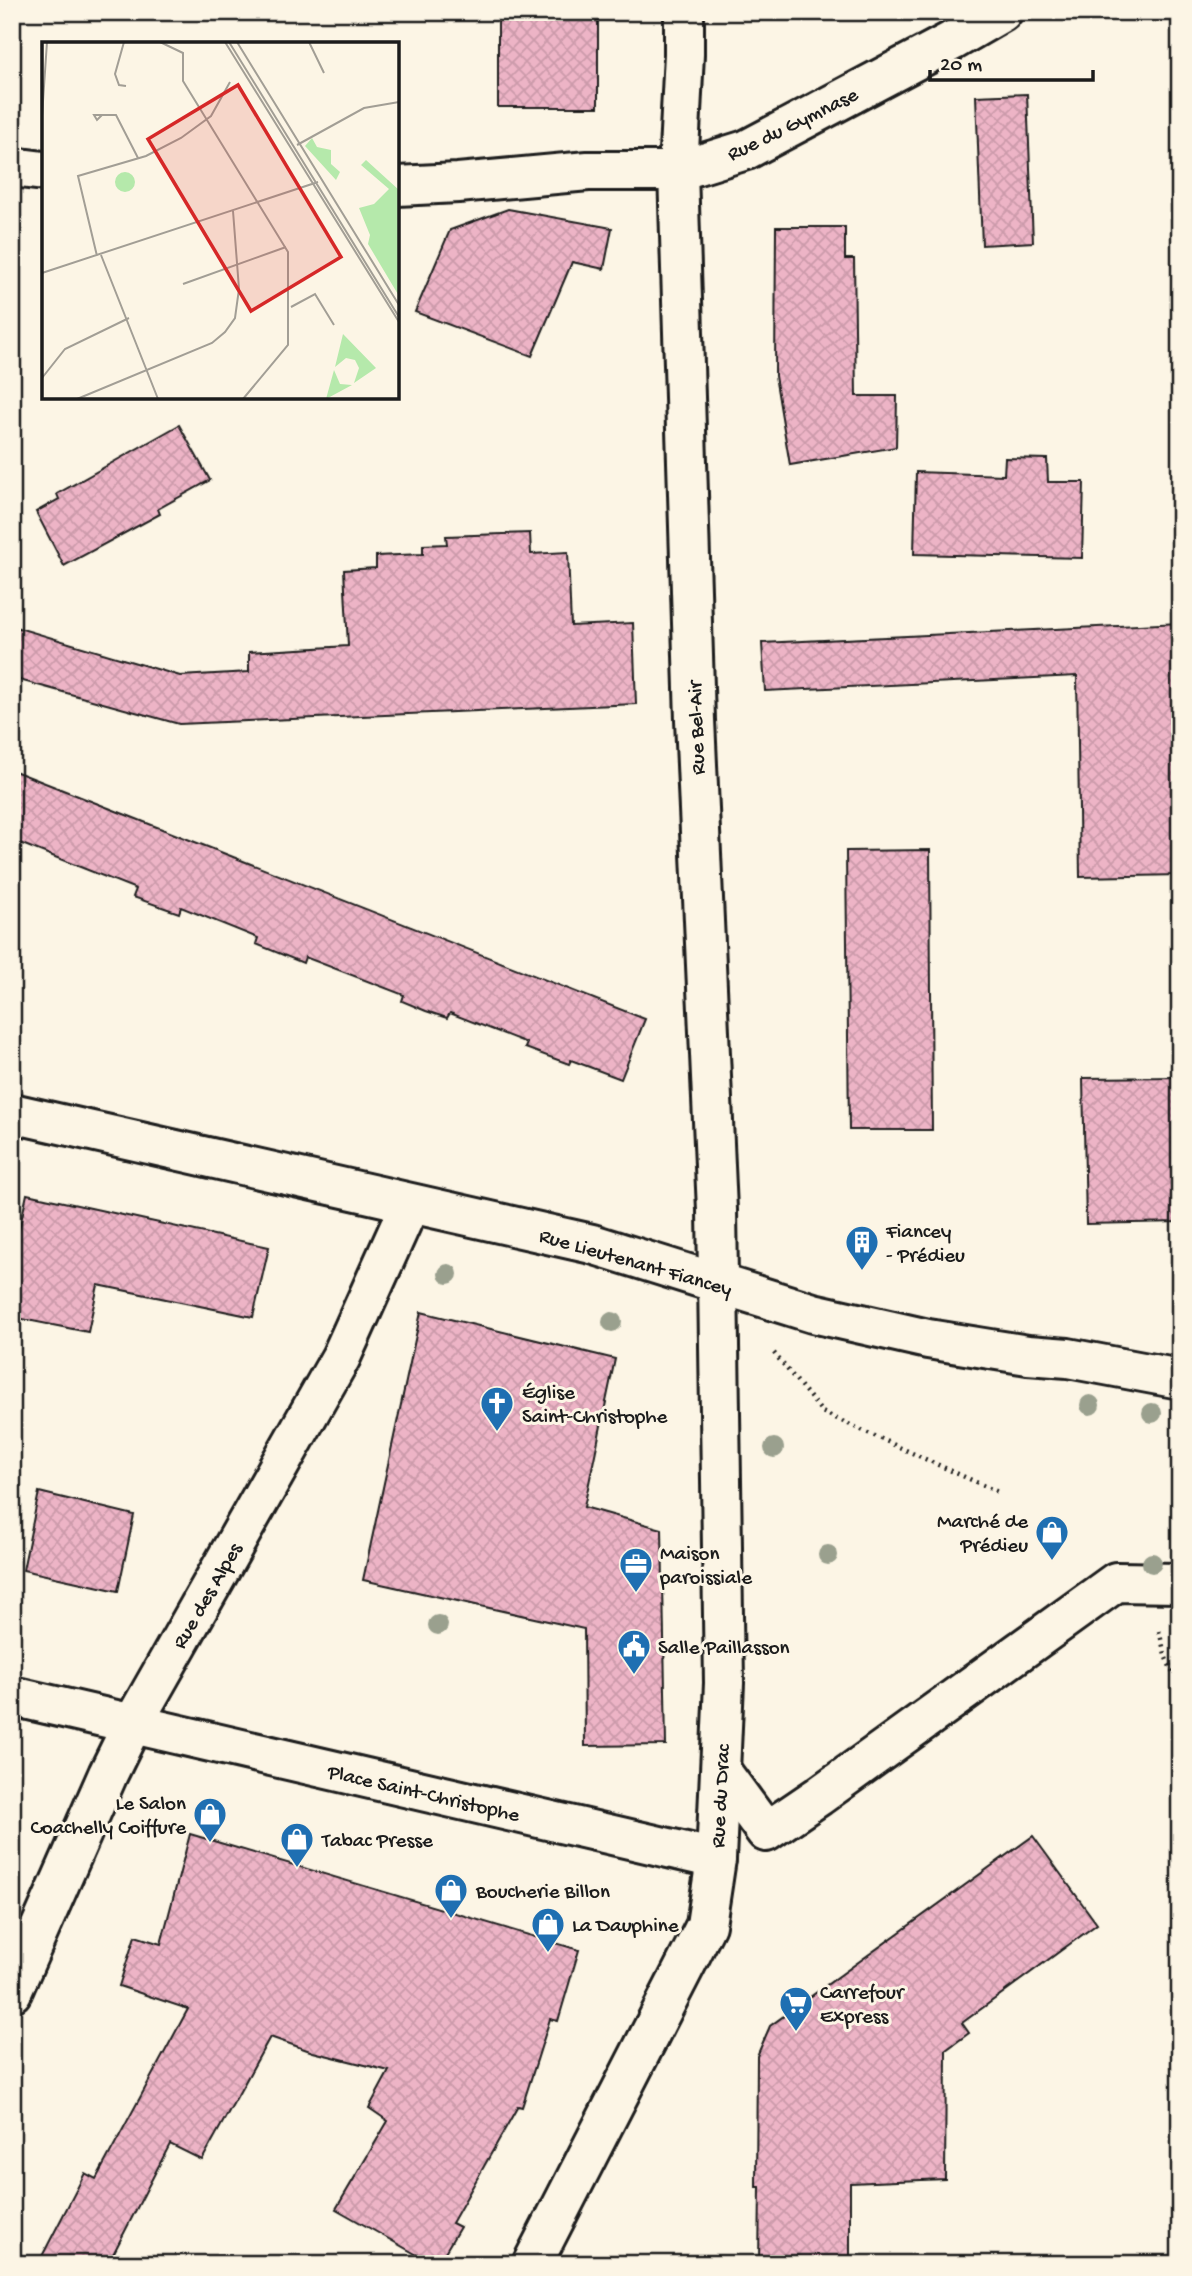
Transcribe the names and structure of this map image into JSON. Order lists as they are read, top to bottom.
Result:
{
  "streets": {
    "street": [
      "Rue du Gymnase",
      "Rue Bel-Air",
      "Rue Lieutenant Fiancey",
      "Rue des Alpes",
      "Place Saint-Christophe",
      "Rue du Drac"
    ]
  },
  "crossings": [
    ["Rue du Gymnase", "Rue Bel-Air"],
    ["Rue Bel-Air", "Rue Lieutenant Fiancey"],
    ["Rue Bel-Air", "Rue du Drac"],
    ["Rue Lieutenant Fiancey", "Rue des Alpes"],
    ["Rue Lieutenant Fiancey", "Rue du Drac"],
    ["Rue des Alpes", "Place Saint-Christophe"],
    ["Place Saint-Christophe", "Rue du Drac"]
  ],
  "places": {
    "building": ["Fiancey - Prédieu"],
    "church": ["Église Saint-Christophe"],
    "shop": [
      "Marché de Prédieu",
      "Le Salon Coachelly Coiffure",
      "Tabac Presse",
      "Boucherie Billon",
      "La Dauphine"
    ],
    "office": ["Maison paroissiale"],
    "public building": ["Salle Paillasson"],
    "supermarket": ["Carrefour Express"]
  },
  "scale_bar": "20 m"
}
